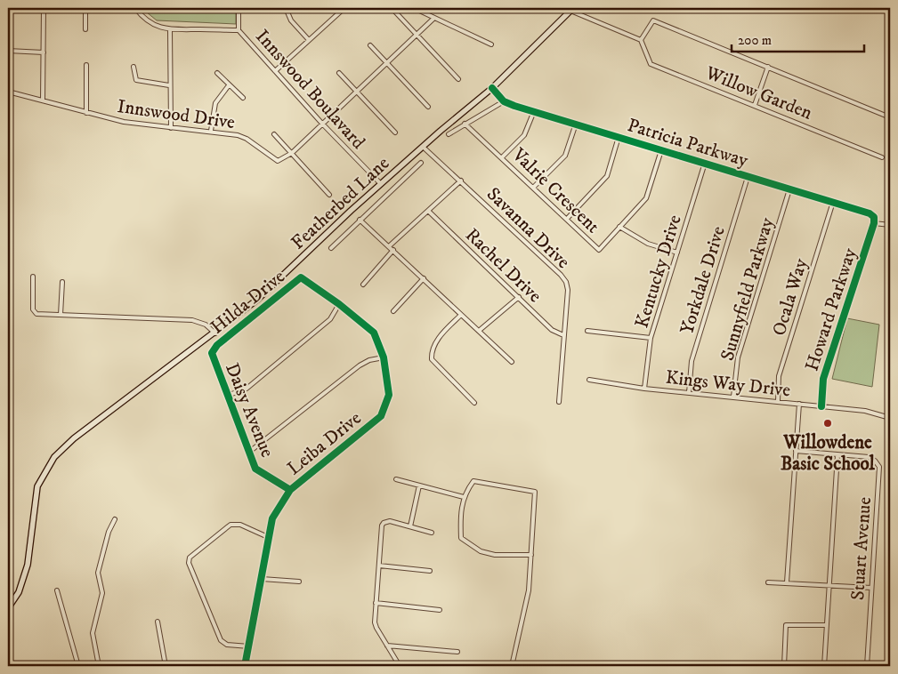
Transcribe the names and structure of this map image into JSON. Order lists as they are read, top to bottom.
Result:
{
  "streets": {
    "main road": ["Featherbed Lane"],
    "street": [
      "Innswood Boulavard",
      "Willow Garden",
      "Innswood Drive",
      "Patricia Parkway",
      "Valrie Crescent",
      "Savanna Drive",
      "Rachel Drive",
      "Kentucky Drive",
      "Yorkdale Drive",
      "Sunnyfield Parkway",
      "Ocala Way",
      "Hilda Drive",
      "Howard Parkway",
      "Kings Way Drive",
      "Daisy Avenue",
      "Leiba Drive",
      "Stuart Avenue"
    ]
  },
  "crossings": [
    ["Innswood Boulavard", "Featherbed Lane"],
    ["Patricia Parkway", "Valrie Crescent"],
    ["Patricia Parkway", "Kentucky Drive"],
    ["Patricia Parkway", "Yorkdale Drive"],
    ["Patricia Parkway", "Sunnyfield Parkway"],
    ["Patricia Parkway", "Ocala Way"],
    ["Patricia Parkway", "Howard Parkway"],
    ["Featherbed Lane", "Savanna Drive"],
    ["Savanna Drive", "Rachel Drive"],
    ["Kentucky Drive", "Kings Way Drive"],
    ["Yorkdale Drive", "Kings Way Drive"],
    ["Sunnyfield Parkway", "Kings Way Drive"],
    ["Ocala Way", "Kings Way Drive"],
    ["Hilda Drive", "Daisy Avenue"],
    ["Hilda Drive", "Leiba Drive"],
    ["Howard Parkway", "Kings Way Drive"],
    ["Daisy Avenue", "Leiba Drive"]
  ],
  "places": ["Willowdene Basic School"],
  "scale_bar": "200 m"
}
